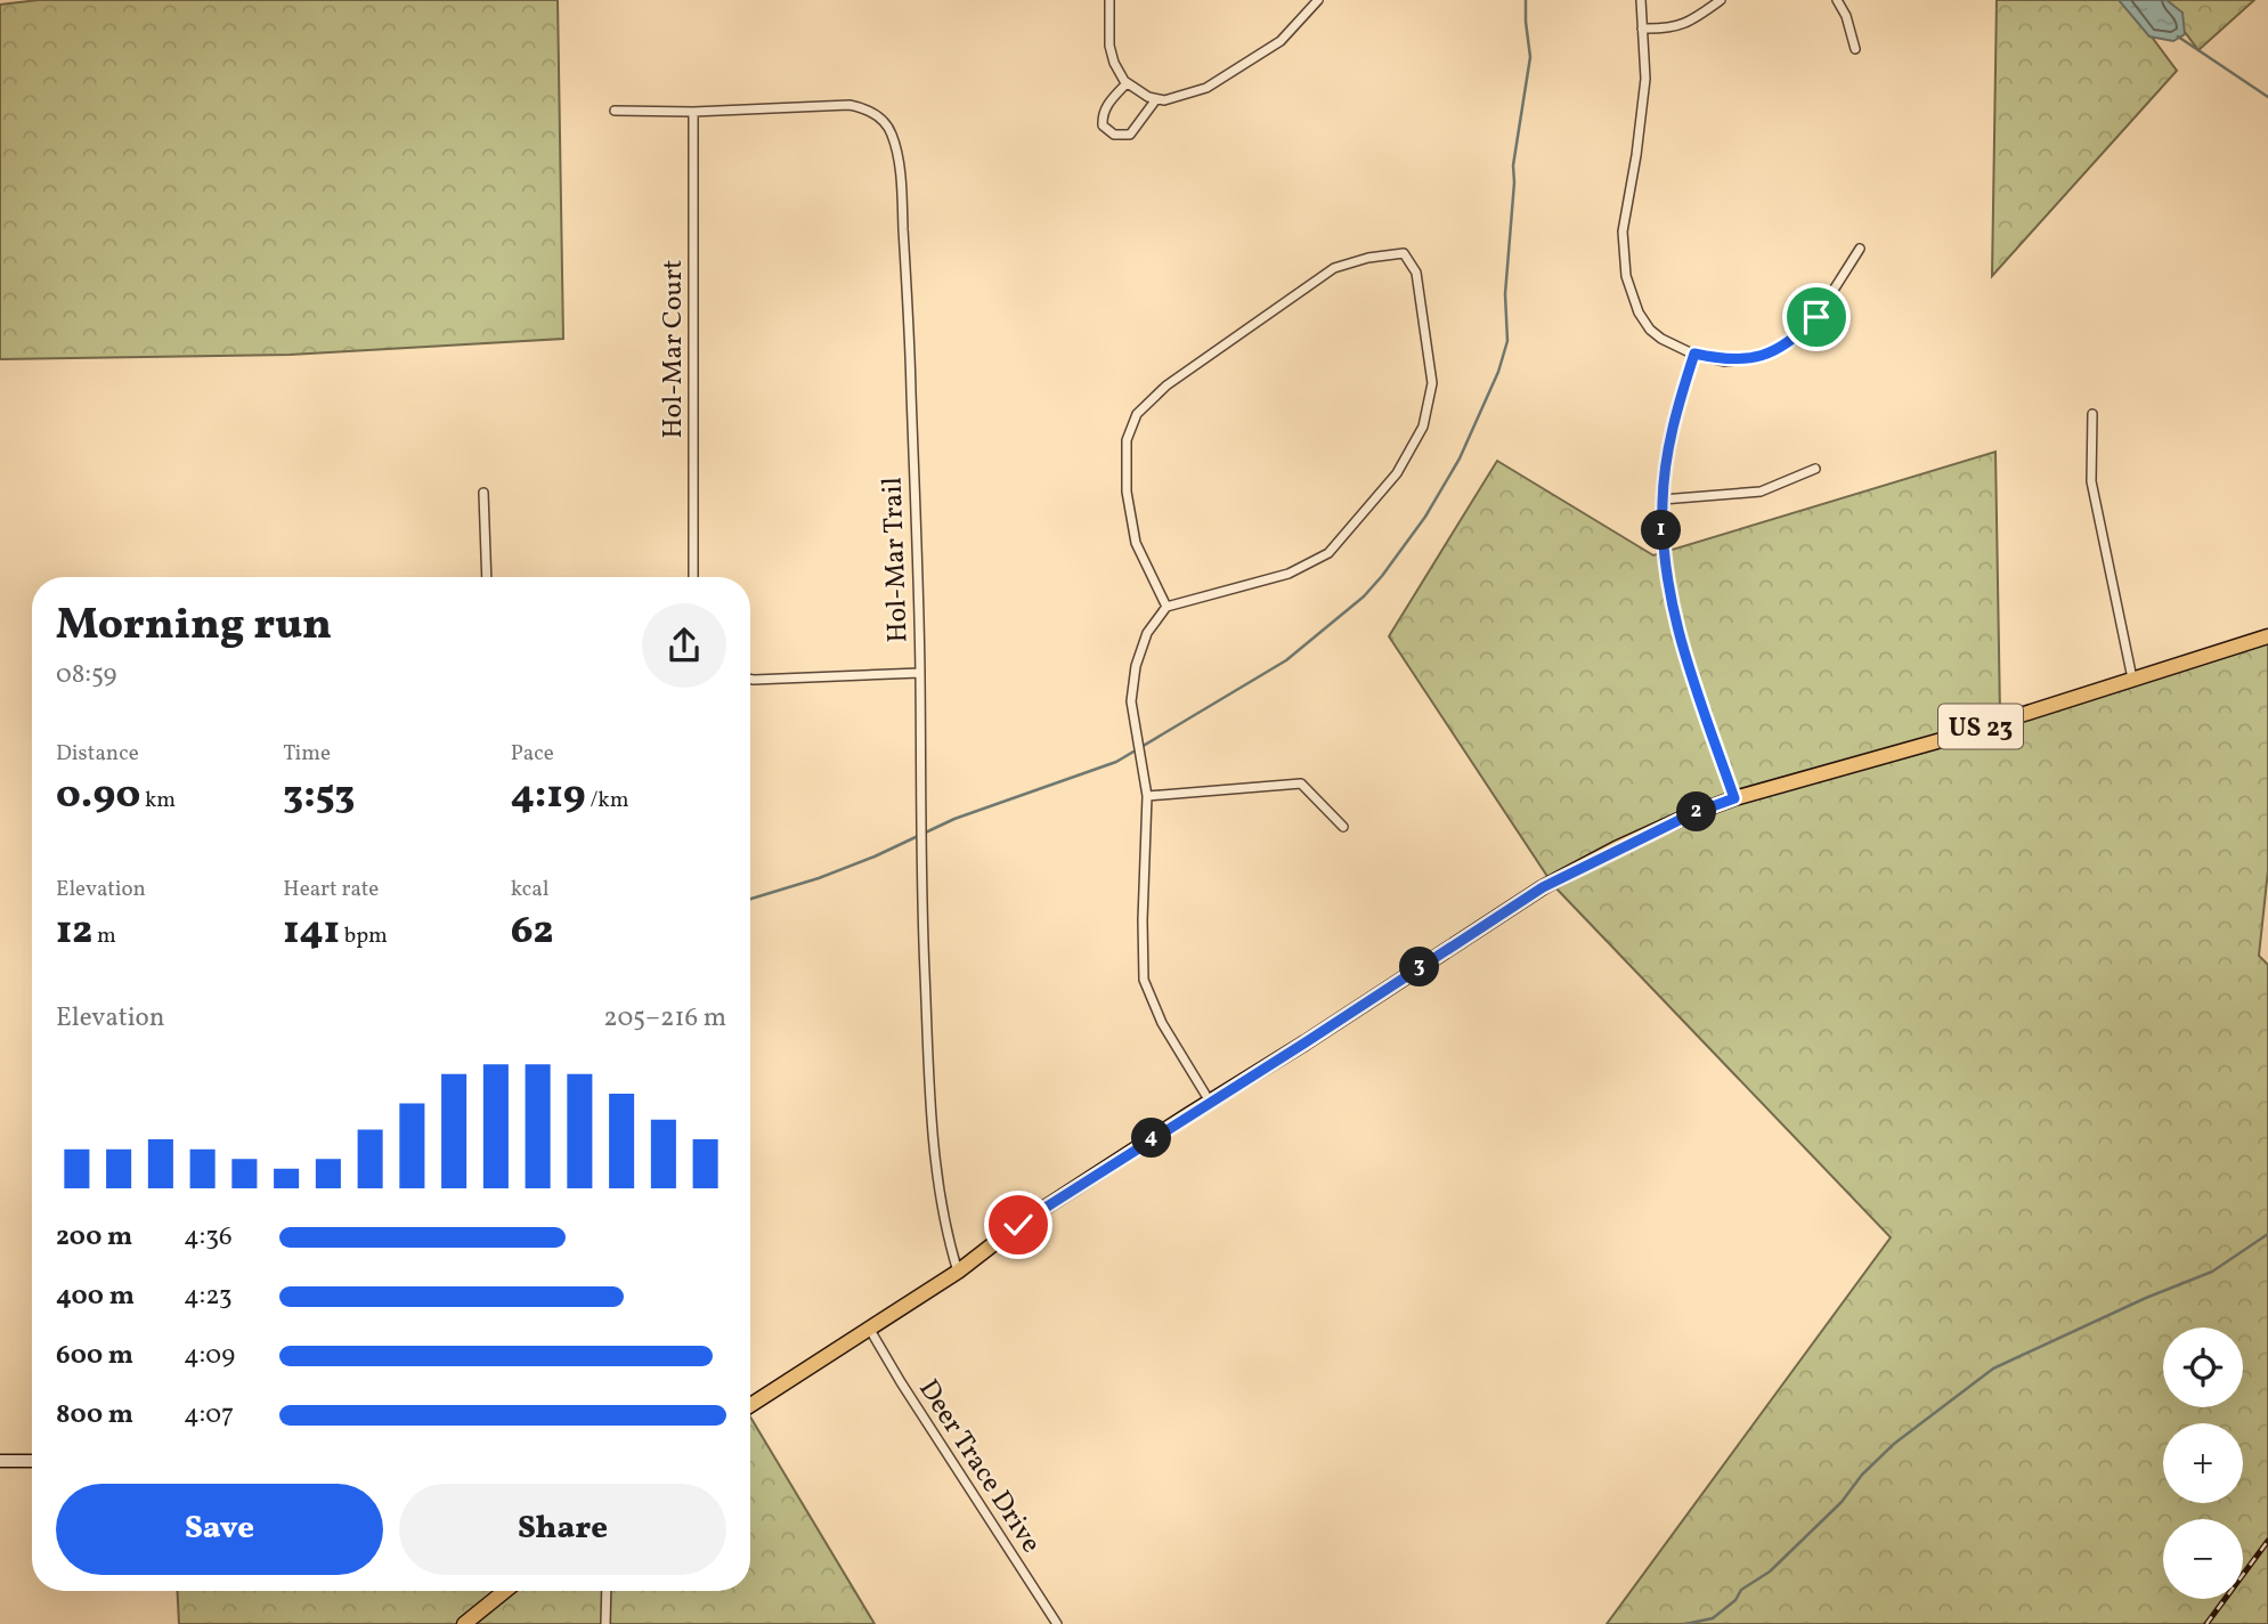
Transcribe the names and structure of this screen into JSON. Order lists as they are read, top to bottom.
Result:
{
  "streets": {
    "main road": ["US 23"],
    "street": ["Hol-Mar Court", "Hol-Mar Trail", "Deer Trace Drive"]
  },
  "crossings": [
    ["Hol-Mar Court", "Hol-Mar Trail"],
    ["Hol-Mar Trail", "US 23"],
    ["US 23", "Deer Trace Drive"]
  ],
  "page": {
    "pins": [
      "1",
      "2",
      "3",
      "4"
    ],
    "heading": ["Morning run", "08:59"],
    "stats": [
      ["Distance", "0.90 km"],
      ["Time", "3:53"],
      ["Pace", "4:19 /km"],
      ["Elevation", "12 m"],
      ["Heart rate", "141 bpm"],
      ["kcal", "62"]
    ],
    "chart": ["Elevation", "205–216 m"],
    "list": [
      {
        "name": "200 m",
        "note": "4:36"
      },
      {
        "name": "400 m",
        "note": "4:23"
      },
      {
        "name": "600 m",
        "note": "4:09"
      },
      {
        "name": "800 m",
        "note": "4:07"
      }
    ],
    "map_buttons": ["+", "−"],
    "buttons": ["Save", "Share"]
  }
}
